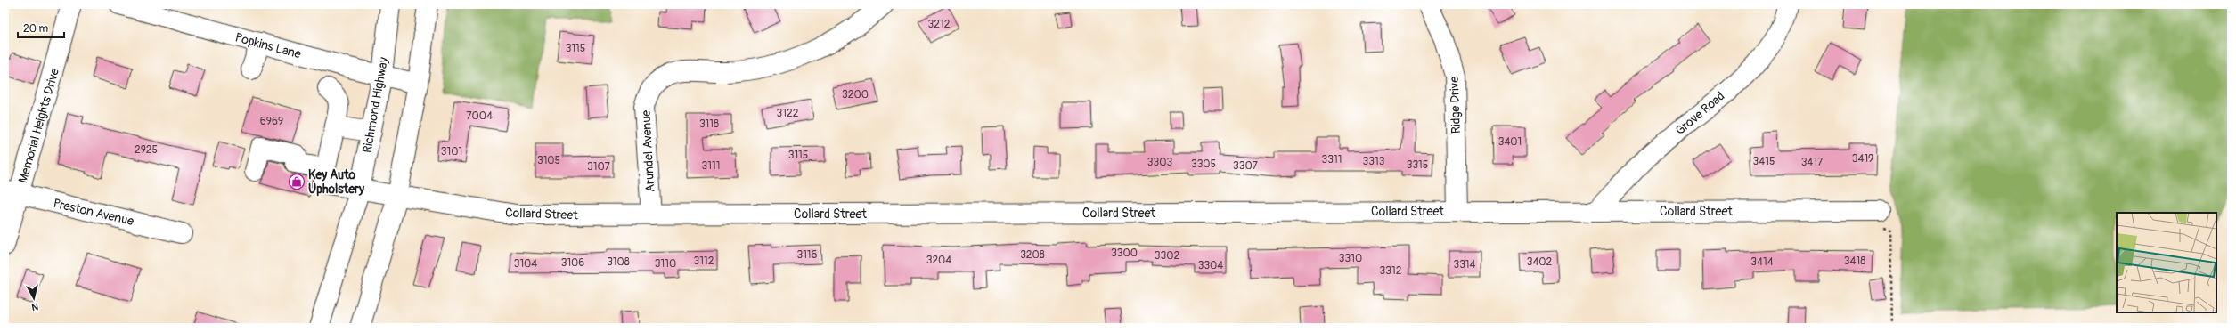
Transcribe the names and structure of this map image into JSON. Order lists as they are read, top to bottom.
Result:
{
  "streets": {
    "main road": [
      "Popkins Lane",
      "Richmond Highway",
      "Ridge Drive",
      "Grove Road",
      "Memorial Heights Drive",
      "Arundel Avenue",
      "Collard Street",
      "Preston Avenue"
    ]
  },
  "crossings": [
    ["Popkins Lane", "Richmond Highway"],
    ["Richmond Highway", "Collard Street"],
    ["Ridge Drive", "Collard Street"],
    ["Grove Road", "Collard Street"],
    ["Memorial Heights Drive", "Preston Avenue"],
    ["Arundel Avenue", "Collard Street"]
  ],
  "places": {
    "shop": ["Key Auto Upholstery"]
  },
  "house_numbers": [
    "3212",
    "3115",
    "3200",
    "3122",
    "7004",
    "6969",
    "3118",
    "3401",
    "2925",
    "3101",
    "3115",
    "3419",
    "3311",
    "3105",
    "3313",
    "3415",
    "3303",
    "3417",
    "3305",
    "3315",
    "3111",
    "3307",
    "3107",
    "3300",
    "3116",
    "3208",
    "3302",
    "3310",
    "3204",
    "3112",
    "3418",
    "3108",
    "3402",
    "3414",
    "3106",
    "3104",
    "3110",
    "3314",
    "3304",
    "3312"
  ],
  "scale_bar": "20 m",
  "north": "bottom"
}
